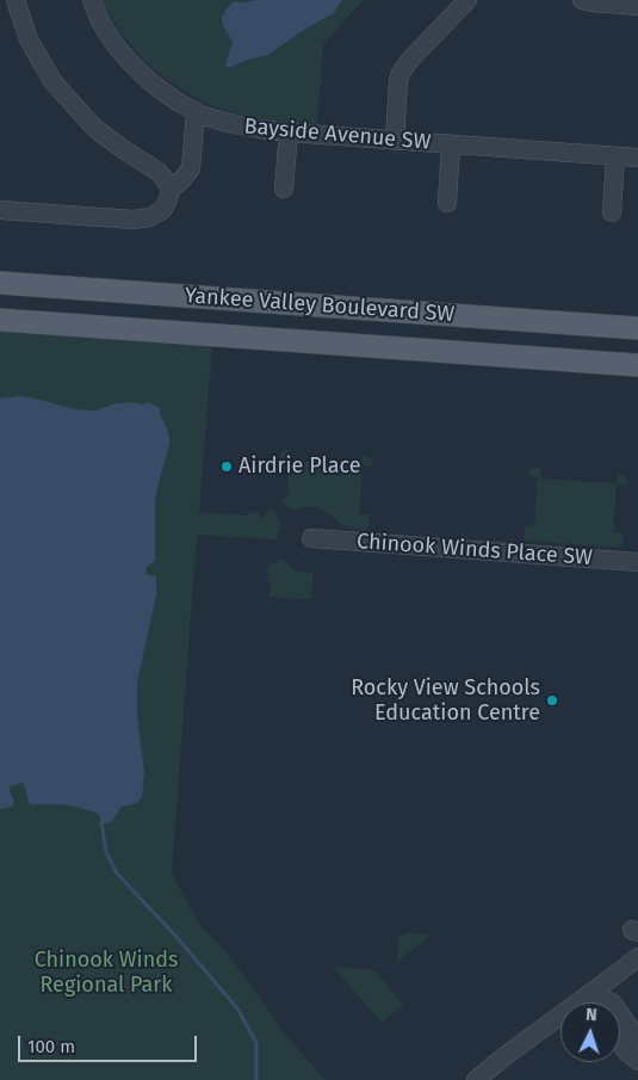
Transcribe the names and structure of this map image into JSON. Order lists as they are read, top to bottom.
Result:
{
  "streets": {
    "main road": ["Yankee Valley Boulevard SW"],
    "street": ["Bayside Avenue SW", "Chinook Winds Place SW"]
  },
  "parks": ["Chinook Winds Regional Park"],
  "places": ["Airdrie Place", "Rocky View Schools Education Centre"],
  "scale_bar": "100 m",
  "north": "top"
}
